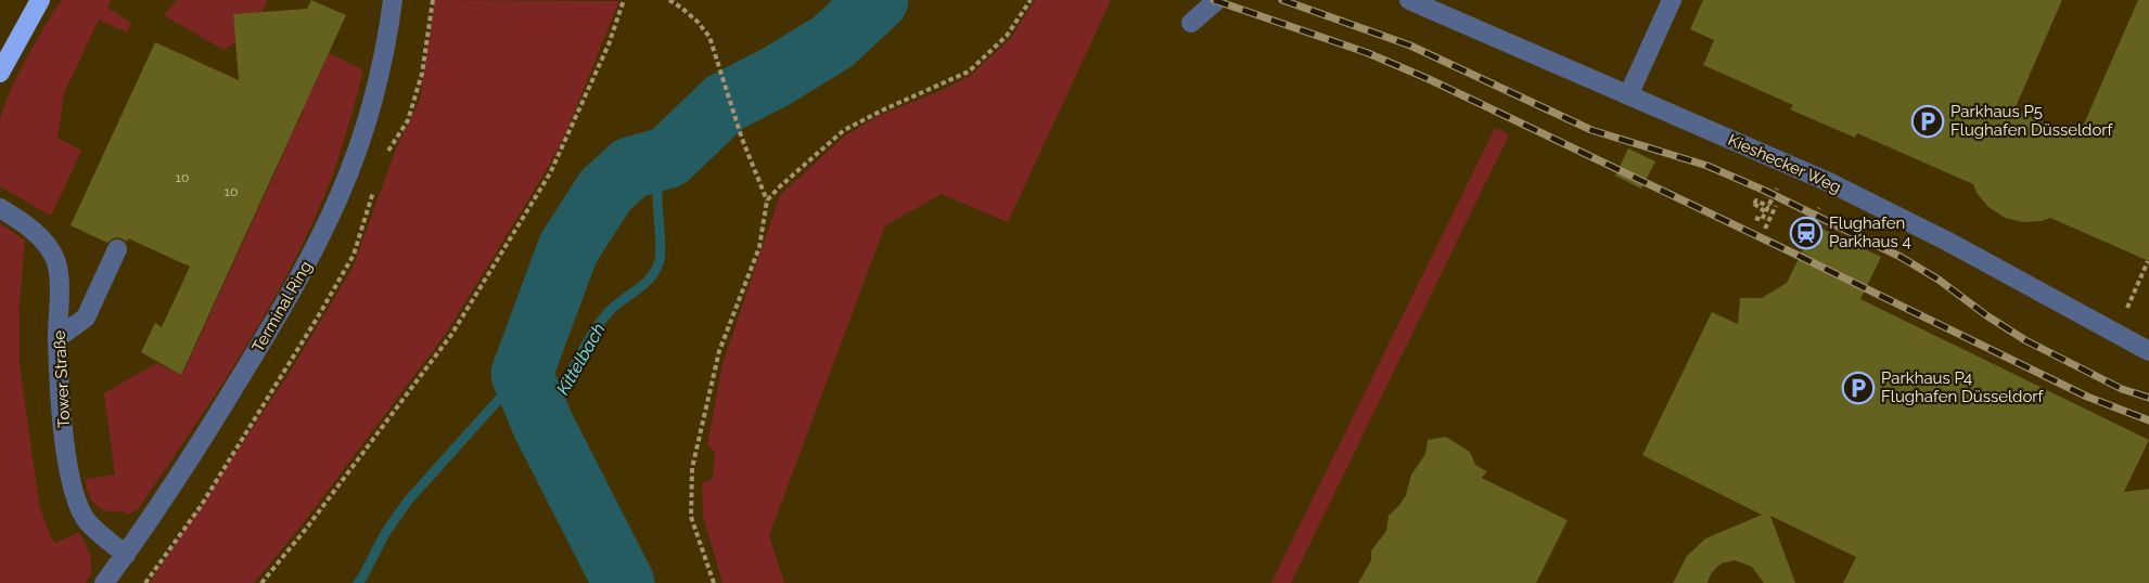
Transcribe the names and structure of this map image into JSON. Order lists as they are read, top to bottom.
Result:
{
  "streets": {
    "street": ["Kieshecker Weg", "Terminal Ring", "Tower Straße"]
  },
  "crossings": [
    ["Terminal Ring", "Tower Straße"]
  ],
  "water": ["Kittelbach"],
  "places": {
    "parking": ["Parkhaus P5 Flughafen Düsseldorf", "Parkhaus P4 Flughafen Düsseldorf"],
    "station": ["Flughafen Parkhaus 4"]
  },
  "house_numbers": ["10", "10"]
}
